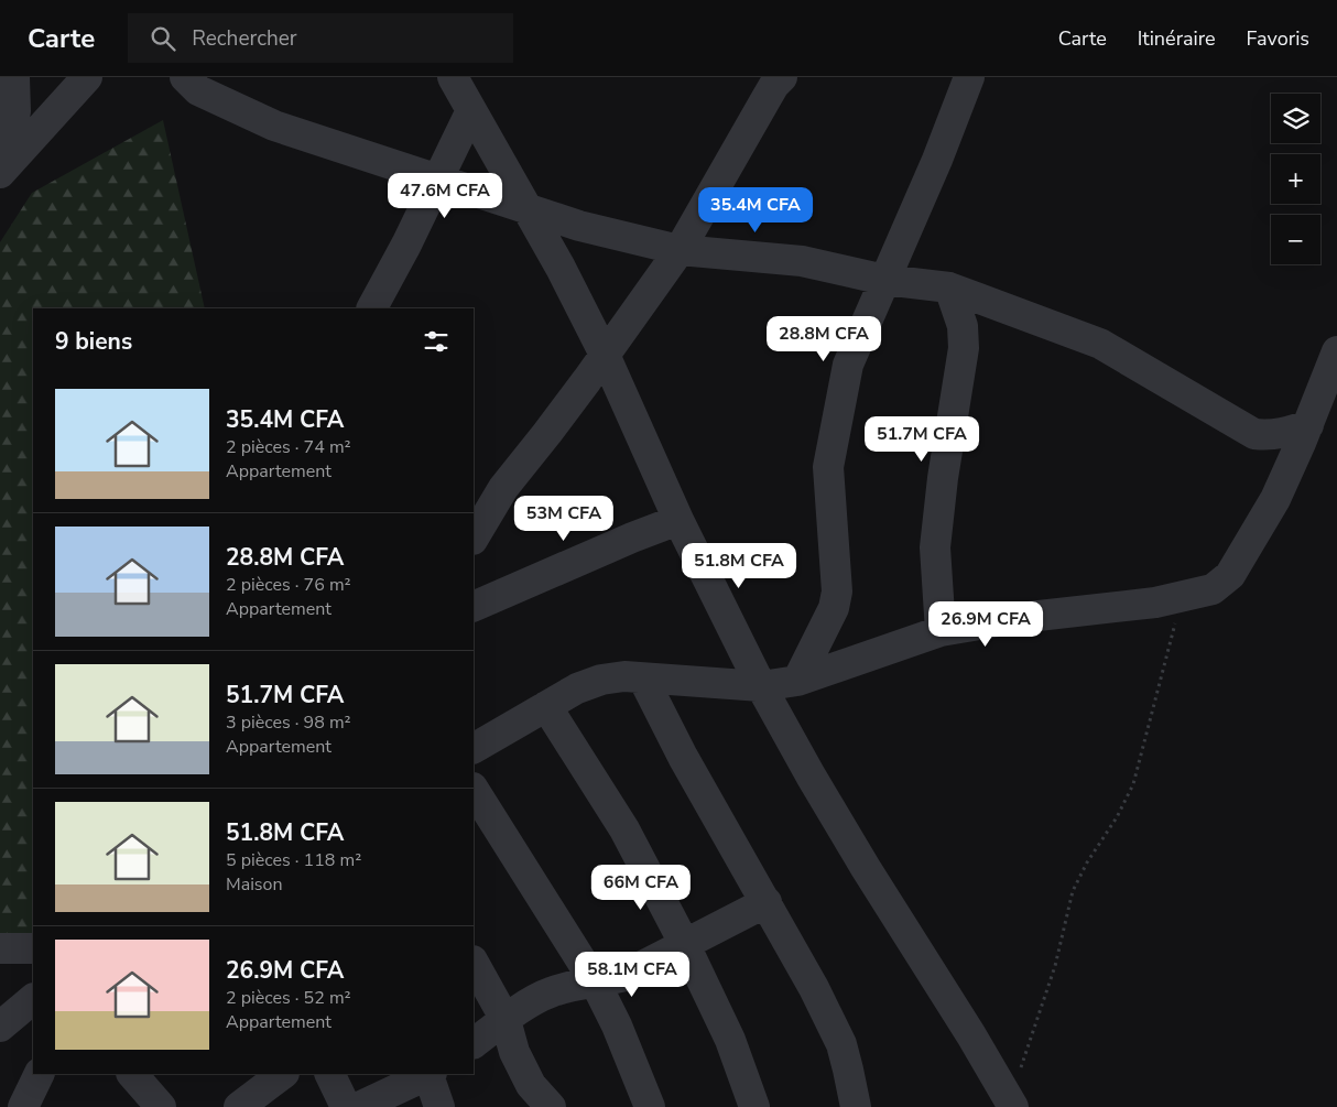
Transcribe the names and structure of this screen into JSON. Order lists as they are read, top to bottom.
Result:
{
  "page": {
    "header": "Carte",
    "search": "Rechercher",
    "nav": ["Carte", "Itinéraire", "Favoris"],
    "map_buttons": ["+", "−"],
    "price": [
      "47.6M CFA",
      "35.4M CFA",
      "28.8M CFA",
      "51.7M CFA",
      "53M CFA",
      "51.8M CFA",
      "26.9M CFA",
      "66M CFA",
      "58.1M CFA"
    ],
    "heading": "9 biens",
    "list": [
      {
        "name": "35.4M CFA",
        "note": "2 pièces · 74 m² · Appartement"
      },
      {
        "name": "28.8M CFA",
        "note": "2 pièces · 76 m² · Appartement"
      },
      {
        "name": "51.7M CFA",
        "note": "3 pièces · 98 m² · Appartement"
      },
      {
        "name": "51.8M CFA",
        "note": "5 pièces · 118 m² · Maison"
      },
      {
        "name": "26.9M CFA",
        "note": "2 pièces · 52 m² · Appartement"
      }
    ]
  }
}
